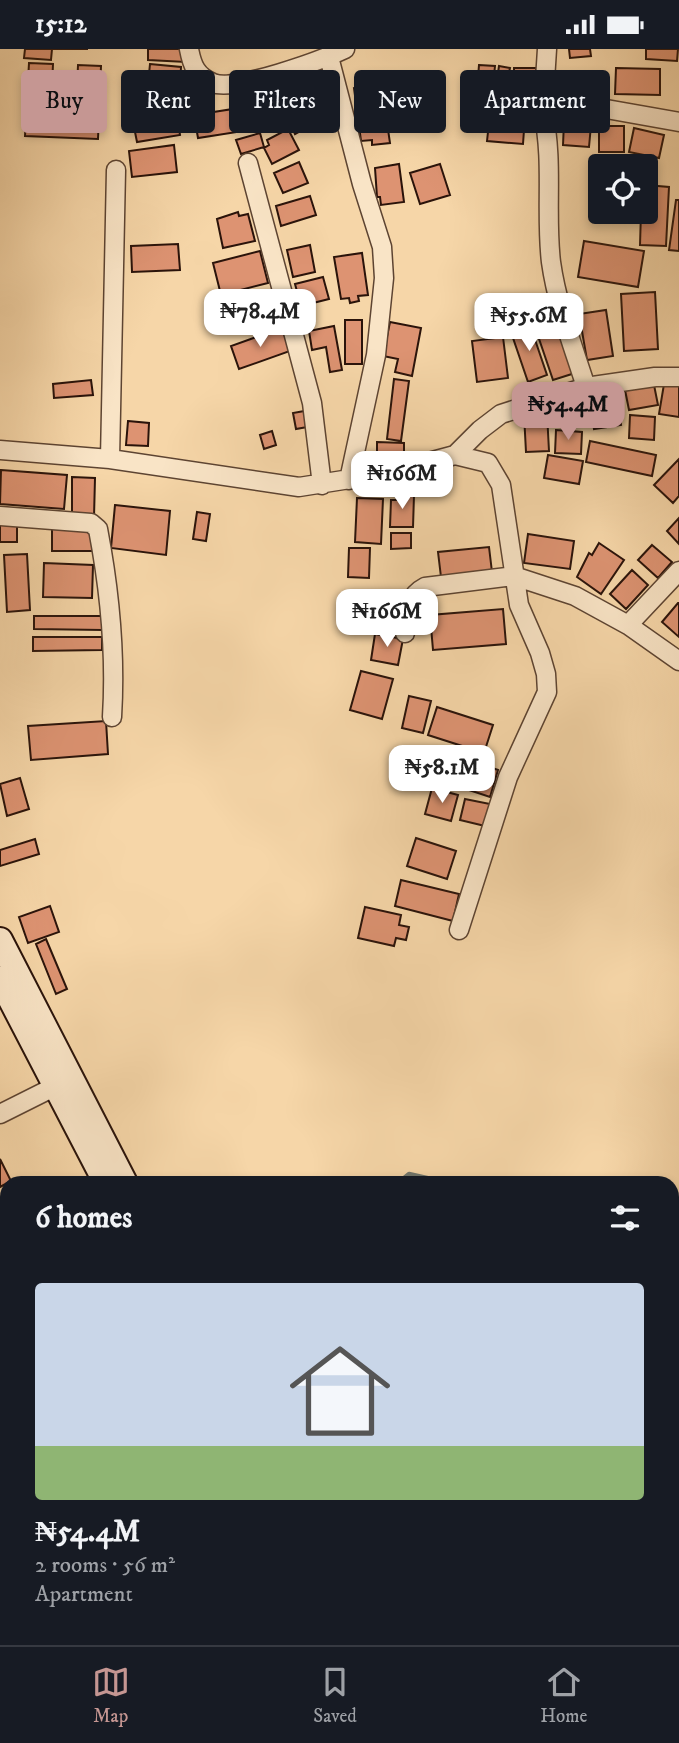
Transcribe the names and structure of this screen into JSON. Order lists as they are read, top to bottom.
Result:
{
  "page": {
    "status": "15:12",
    "chip": [
      "Buy",
      "Rent",
      "Filters",
      "New",
      "Apartment"
    ],
    "price": [
      "₦78.4M",
      "₦55.6M",
      "₦54.4M",
      "₦166M",
      "₦166M",
      "₦58.1M"
    ],
    "heading": "6 homes",
    "list": [
      {
        "name": "₦54.4M",
        "note": "2 rooms · 56 m² · Apartment"
      }
    ],
    "tabs": ["Map", "Saved", "Home"]
  }
}
